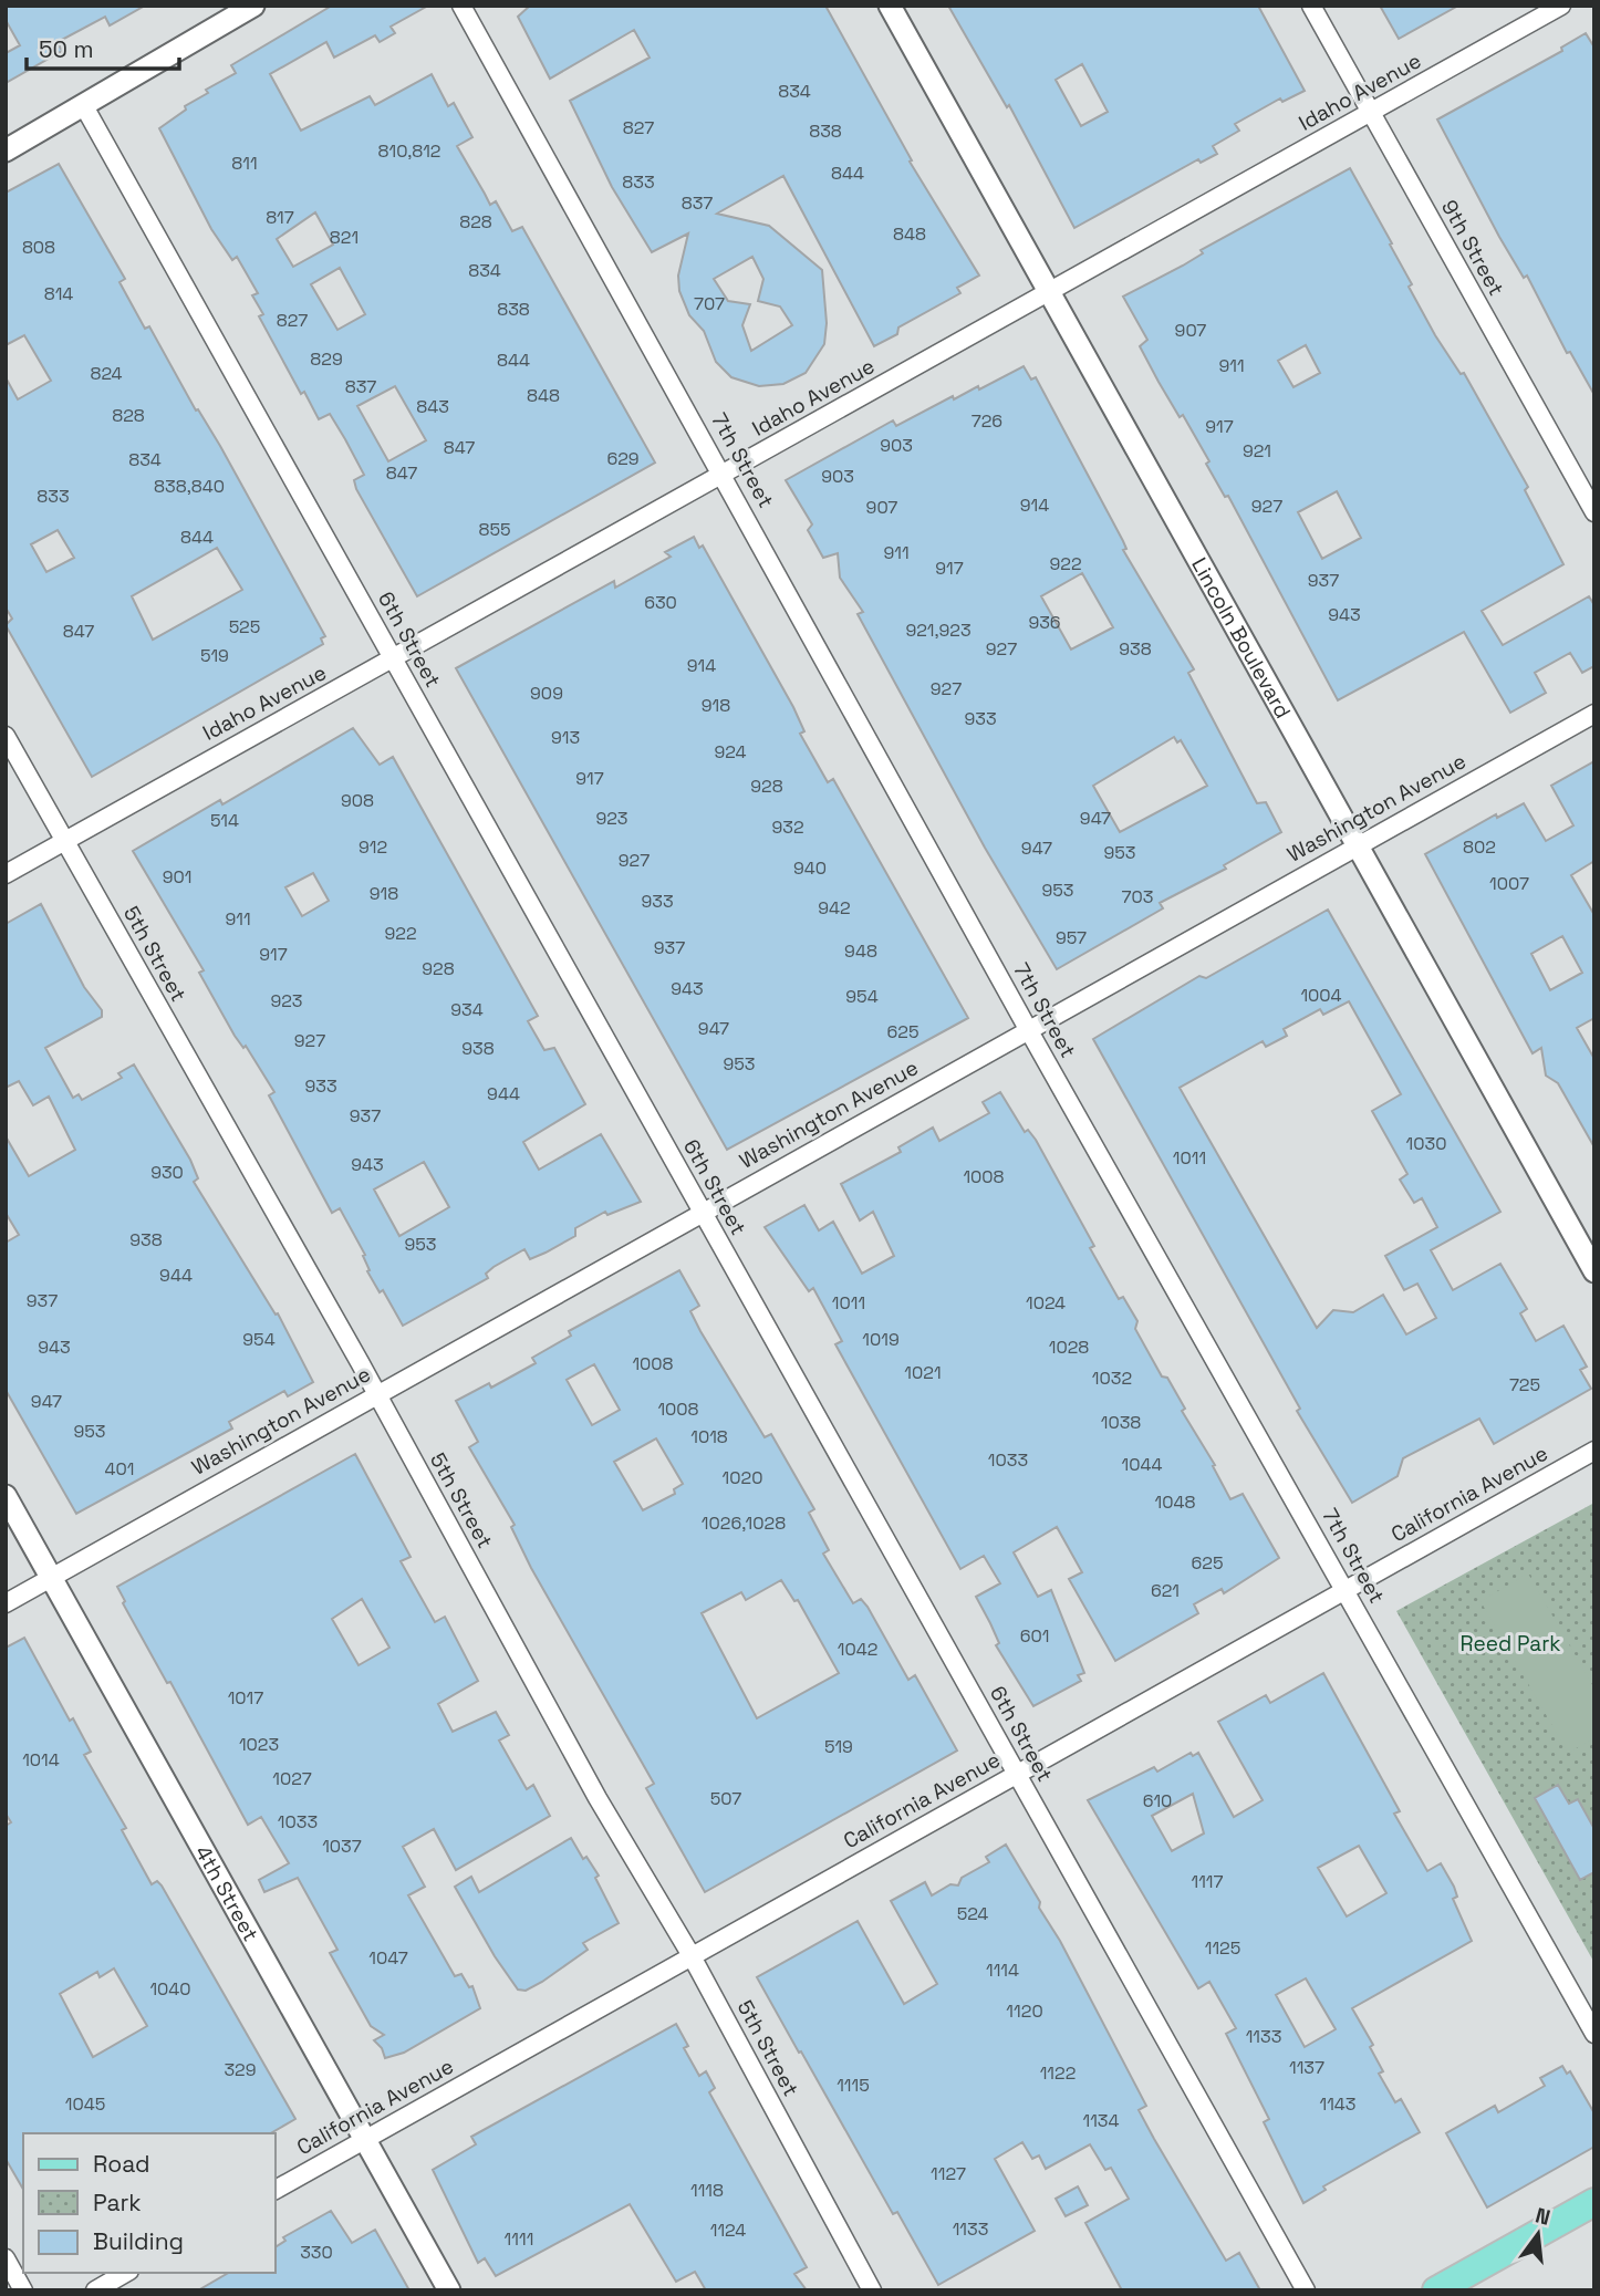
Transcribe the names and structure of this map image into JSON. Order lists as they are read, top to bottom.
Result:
{
  "streets": {
    "street": [
      "Idaho Avenue",
      "9th Street",
      "7th Street",
      "Lincoln Boulevard",
      "6th Street",
      "Washington Avenue",
      "5th Street",
      "California Avenue",
      "4th Street"
    ]
  },
  "crossings": [
    ["Idaho Avenue", "9th Street"],
    ["Idaho Avenue", "7th Street"],
    ["Idaho Avenue", "Lincoln Boulevard"],
    ["Idaho Avenue", "6th Street"],
    ["Idaho Avenue", "5th Street"],
    ["7th Street", "Washington Avenue"],
    ["7th Street", "California Avenue"],
    ["Lincoln Boulevard", "Washington Avenue"],
    ["6th Street", "Washington Avenue"],
    ["6th Street", "California Avenue"],
    ["Washington Avenue", "5th Street"],
    ["Washington Avenue", "4th Street"],
    ["5th Street", "California Avenue"],
    ["California Avenue", "4th Street"]
  ],
  "parks": ["Reed Park"],
  "house_numbers": [
    "834",
    "827",
    "838",
    "810,812",
    "811",
    "844",
    "833",
    "837",
    "817",
    "828",
    "848",
    "821",
    "808",
    "834",
    "814",
    "707",
    "838",
    "827",
    "907",
    "829",
    "844",
    "911",
    "824",
    "837",
    "848",
    "843",
    "828",
    "726",
    "917",
    "903",
    "847",
    "921",
    "629",
    "834",
    "847",
    "903",
    "838,840",
    "833",
    "914",
    "927",
    "907",
    "855",
    "844",
    "911",
    "922",
    "917",
    "937",
    "630",
    "943",
    "936",
    "525",
    "921,923",
    "847",
    "927",
    "938",
    "519",
    "914",
    "927",
    "909",
    "918",
    "933",
    "913",
    "924",
    "917",
    "928",
    "908",
    "923",
    "947",
    "514",
    "932",
    "912",
    "802",
    "947",
    "953",
    "927",
    "940",
    "901",
    "1007",
    "953",
    "918",
    "703",
    "933",
    "942",
    "911",
    "922",
    "957",
    "937",
    "948",
    "917",
    "928",
    "943",
    "1004",
    "954",
    "923",
    "934",
    "947",
    "625",
    "927",
    "938",
    "953",
    "933",
    "944",
    "937",
    "1030",
    "1011",
    "943",
    "930",
    "1008",
    "938",
    "953",
    "944",
    "937",
    "1011",
    "1024",
    "954",
    "1019",
    "943",
    "1028",
    "1008",
    "1021",
    "1032",
    "725",
    "947",
    "1008",
    "1038",
    "953",
    "1018",
    "1033",
    "1044",
    "401",
    "1020",
    "1048",
    "1026,1028",
    "625",
    "621",
    "601",
    "1042",
    "1017",
    "1023",
    "519",
    "1014",
    "1027",
    "507",
    "610",
    "1033",
    "1037",
    "1117",
    "524",
    "1125",
    "1047",
    "1114",
    "1040",
    "1120",
    "1133",
    "1137",
    "329",
    "1122",
    "1115",
    "1045",
    "1143",
    "1134",
    "1127",
    "1118",
    "1133",
    "1124",
    "1111",
    "330"
  ],
  "legend": ["Road", "Park", "Building"],
  "scale_bar": "50 m",
  "north": "top"
}
